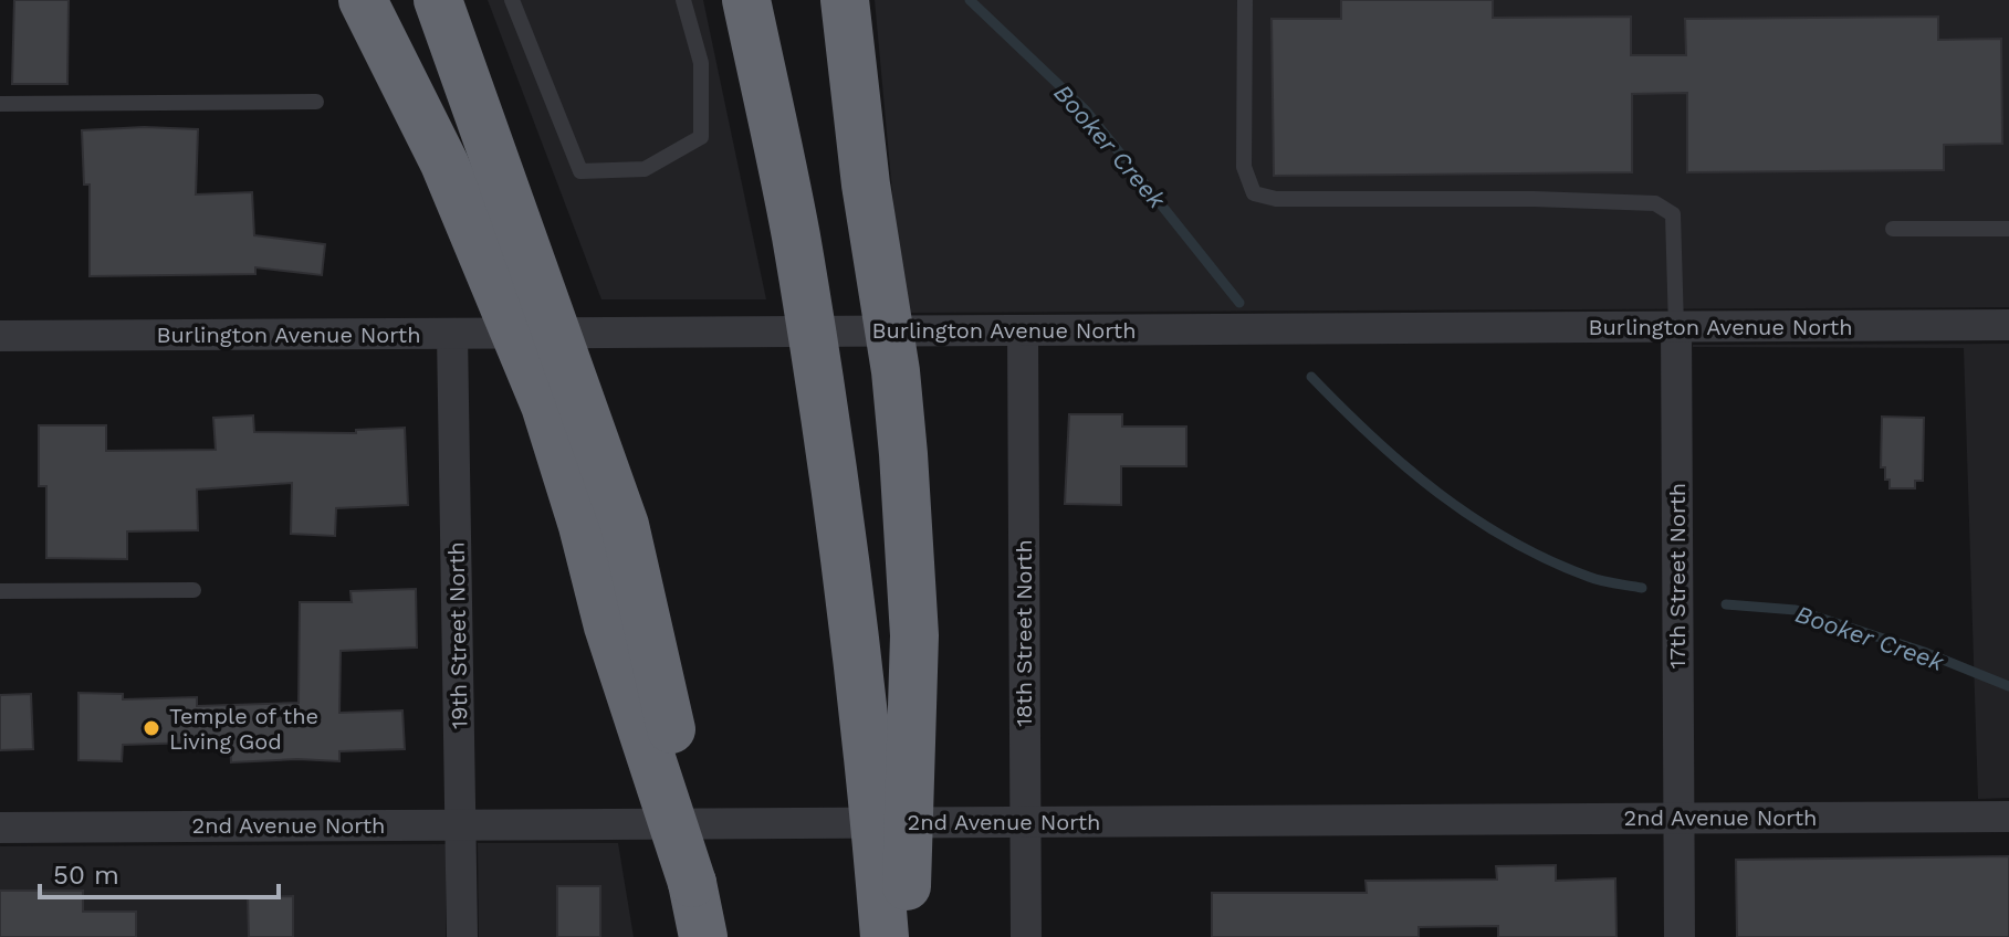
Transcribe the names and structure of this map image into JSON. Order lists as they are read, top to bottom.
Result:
{
  "streets": {
    "street": [
      "Burlington Avenue North",
      "17th Street North",
      "18th Street North",
      "19th Street North",
      "2nd Avenue North"
    ]
  },
  "crossings": [
    ["Burlington Avenue North", "17th Street North"],
    ["Burlington Avenue North", "18th Street North"],
    ["Burlington Avenue North", "19th Street North"],
    ["17th Street North", "2nd Avenue North"],
    ["18th Street North", "2nd Avenue North"],
    ["19th Street North", "2nd Avenue North"]
  ],
  "water": ["Booker Creek"],
  "places": ["Temple of the Living God"],
  "scale_bar": "50 m"
}
